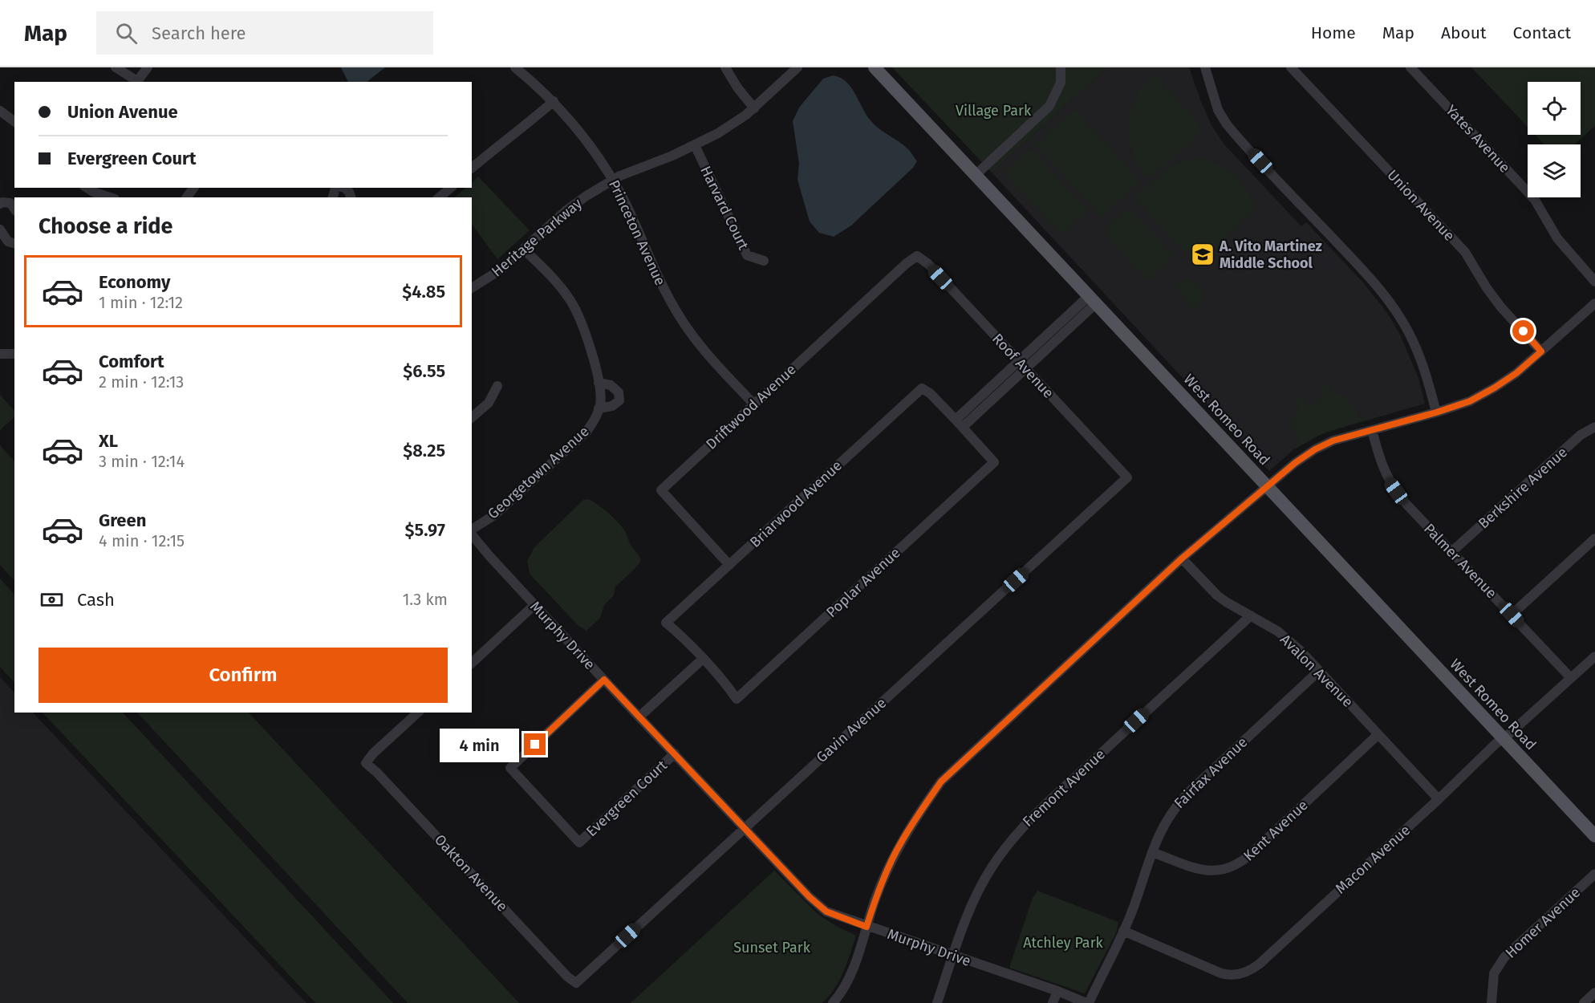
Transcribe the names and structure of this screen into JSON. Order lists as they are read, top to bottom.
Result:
{
  "streets": {
    "main road": ["West Romeo Road"],
    "street": [
      "Yates Avenue",
      "Union Avenue",
      "Harvard Court",
      "Princeton Avenue",
      "Heritage Parkway",
      "Roof Avenue",
      "Driftwood Avenue",
      "Georgetown Avenue",
      "Berkshire Avenue",
      "Briarwood Avenue",
      "Palmer Avenue",
      "Poplar Avenue",
      "Murphy Drive",
      "Avalon Avenue",
      "Gavin Avenue",
      "Fairfax Avenue",
      "Fremont Avenue",
      "Evergreen Court",
      "Kent Avenue",
      "Macon Avenue",
      "Oakton Avenue",
      "Homer Avenue"
    ]
  },
  "crossings": [
    ["Harvard Court", "Heritage Parkway"],
    ["Princeton Avenue", "Heritage Parkway"],
    ["Princeton Avenue", "Driftwood Avenue"],
    ["Heritage Parkway", "Georgetown Avenue"],
    ["Roof Avenue", "Driftwood Avenue"],
    ["Roof Avenue", "Gavin Avenue"],
    ["Driftwood Avenue", "Briarwood Avenue"],
    ["West Romeo Road", "Macon Avenue"],
    ["Berkshire Avenue", "Palmer Avenue"],
    ["Briarwood Avenue", "Poplar Avenue"],
    ["Palmer Avenue", "Macon Avenue"],
    ["Murphy Drive", "Gavin Avenue"],
    ["Murphy Drive", "Fairfax Avenue"],
    ["Murphy Drive", "Fremont Avenue"],
    ["Murphy Drive", "Evergreen Court"],
    ["Avalon Avenue", "Fairfax Avenue"],
    ["Avalon Avenue", "Fremont Avenue"],
    ["Avalon Avenue", "Kent Avenue"],
    ["Avalon Avenue", "Macon Avenue"],
    ["Gavin Avenue", "Oakton Avenue"],
    ["Fairfax Avenue", "Kent Avenue"],
    ["Fairfax Avenue", "Macon Avenue"]
  ],
  "parks": ["Village Park", "Atchley Park", "Sunset Park"],
  "places": {
    "school or university": ["A. Vito Martinez Middle School"]
  },
  "page": {
    "header": "Map",
    "search": "Search here",
    "nav": [
      "Home",
      "Map",
      "About",
      "Contact"
    ],
    "banner": ["Union Avenue", "Evergreen Court"],
    "heading": "Choose a ride",
    "list": [
      {
        "name": "Economy",
        "note": "1 min · 12:12",
        "value": "$4.85"
      },
      {
        "name": "Comfort",
        "note": "2 min · 12:13",
        "value": "$6.55"
      },
      {
        "name": "XL",
        "note": "3 min · 12:14",
        "value": "$8.25"
      },
      {
        "name": "Green",
        "note": "4 min · 12:15",
        "value": "$5.97"
      }
    ],
    "pay": ["Cash", "1.3 km"],
    "buttons": "Confirm",
    "bubble": "4 min"
  }
}
